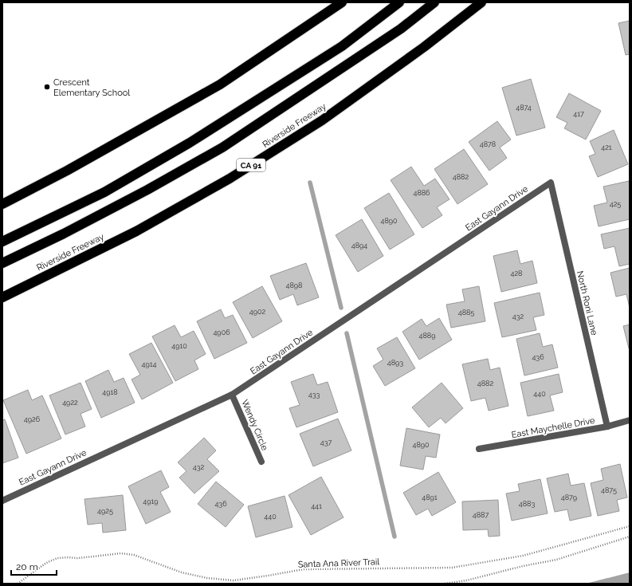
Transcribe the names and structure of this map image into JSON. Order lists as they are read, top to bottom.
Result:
{
  "streets": {
    "highway": ["Riverside Freeway", "CA 91"],
    "street": [
      "East Gayann Drive",
      "North Roni Lane",
      "Wendy Circle",
      "East Maychelle Drive"
    ],
    "path": ["Santa Ana River Trail"]
  },
  "crossings": [
    ["East Gayann Drive", "North Roni Lane"],
    ["East Gayann Drive", "Wendy Circle"],
    ["North Roni Lane", "East Maychelle Drive"]
  ],
  "places": ["Crescent Elementary School"],
  "house_numbers": [
    "4874",
    "417",
    "4878",
    "421",
    "4882",
    "4886",
    "425",
    "4890",
    "4894",
    "428",
    "4898",
    "4902",
    "4885",
    "432",
    "4906",
    "4889",
    "4910",
    "436",
    "4893",
    "4914",
    "4882",
    "4918",
    "440",
    "433",
    "4922",
    "4926",
    "437",
    "4890",
    "432",
    "4875",
    "4891",
    "4879",
    "4919",
    "436",
    "4883",
    "441",
    "4925",
    "4887",
    "440"
  ],
  "scale_bar": "20 m"
}
